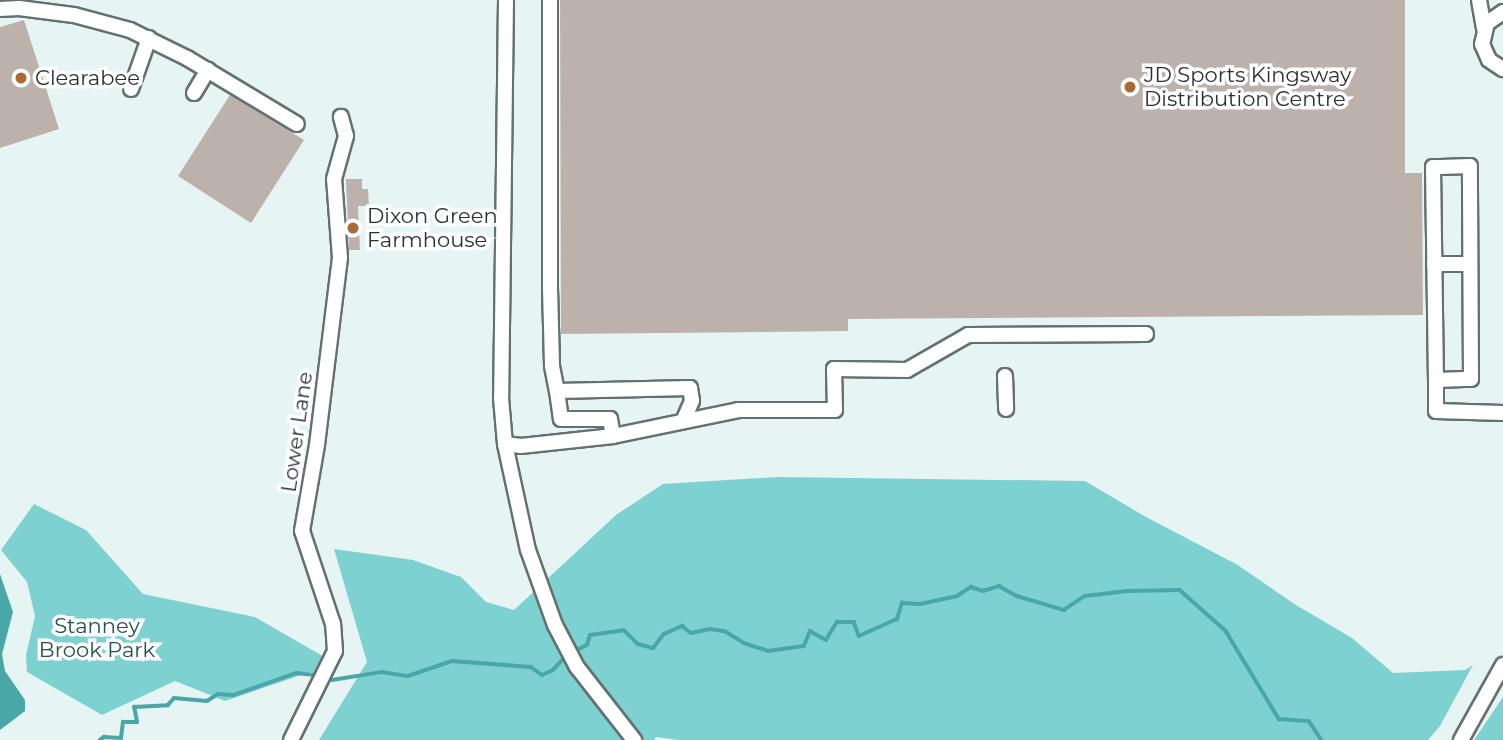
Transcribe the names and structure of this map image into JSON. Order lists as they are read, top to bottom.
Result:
{
  "streets": {
    "street": ["Lower Lane"]
  },
  "parks": ["Stanney Brook Park"],
  "places": ["Clearabee", "JD Sports Kingsway Distribution Centre", "Dixon Green Farmhouse"]
}
